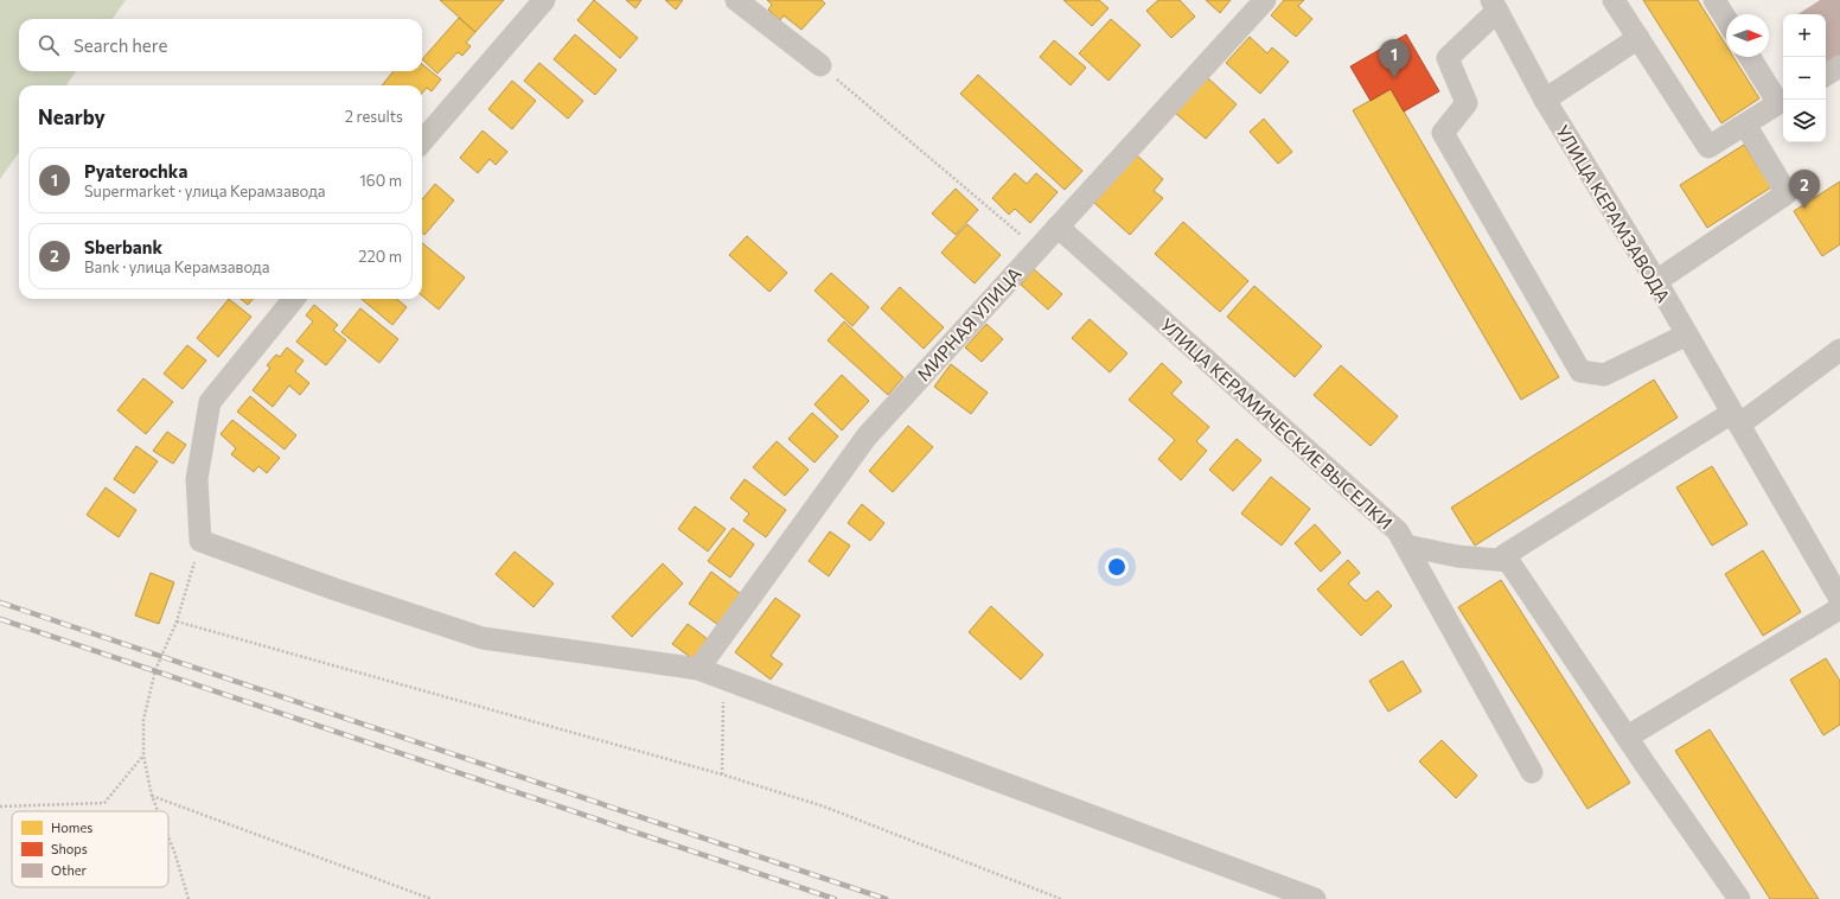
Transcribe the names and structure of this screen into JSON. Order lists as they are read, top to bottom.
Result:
{
  "streets": {
    "street": ["УЛИЦА КЕРАМЗАВОДА", "МИРНАЯ УЛИЦА", "УЛИЦА КЕРАМИЧЕСКИЕ ВЫСЕЛКИ"]
  },
  "crossings": [
    ["МИРНАЯ УЛИЦА", "УЛИЦА КЕРАМИЧЕСКИЕ ВЫСЕЛКИ"]
  ],
  "legend": ["Homes", "Shops", "Other"],
  "north": "right",
  "page": {
    "map_buttons": ["+", "−"],
    "search": "Search here",
    "pins": ["1", "2"],
    "heading": ["Nearby", "2 results"],
    "list": [
      {
        "mark": "1",
        "name": "Pyaterochka",
        "note": "Supermarket · улица Керамзавода",
        "value": "160 m"
      },
      {
        "mark": "2",
        "name": "Sberbank",
        "note": "Bank · улица Керамзавода",
        "value": "220 m"
      }
    ]
  }
}
